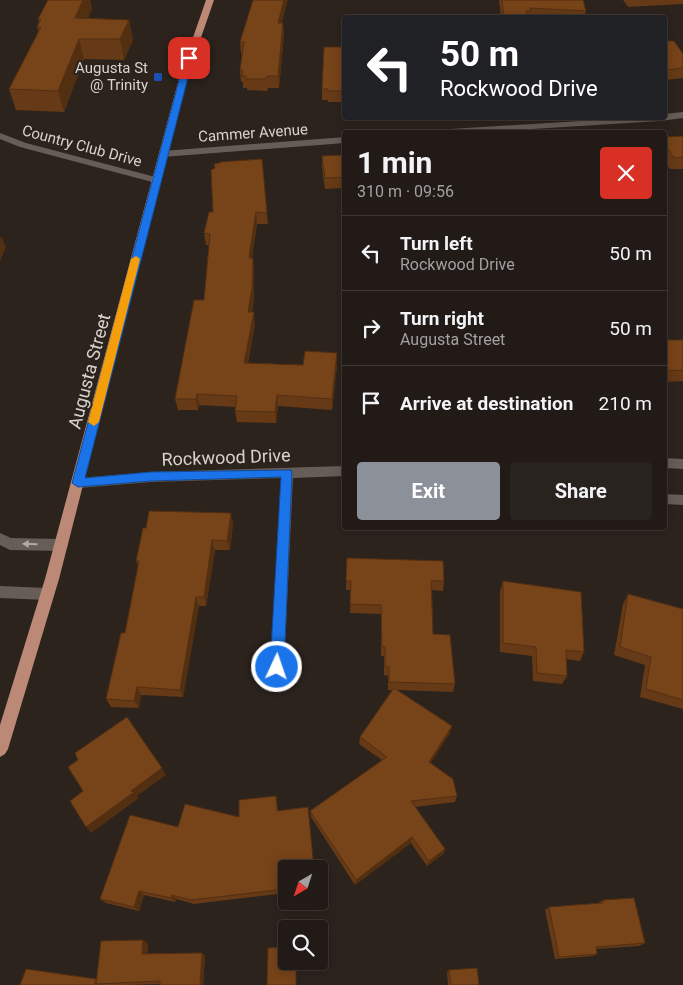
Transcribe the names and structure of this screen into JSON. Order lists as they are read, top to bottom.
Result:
{
  "streets": {
    "main road": ["Augusta Street"],
    "street": ["Cammer Avenue", "Country Club Drive", "Rockwood Drive"]
  },
  "crossings": [
    ["Cammer Avenue", "Augusta Street"],
    ["Country Club Drive", "Augusta Street"],
    ["Augusta Street", "Rockwood Drive"]
  ],
  "places": {
    "transit": ["Augusta St @ Trinity"]
  },
  "north": "bottom left",
  "page": {
    "turn": ["50 m", "Rockwood Drive"],
    "heading": ["1 min", "310 m · 09:56"],
    "list": [
      {
        "name": "Turn left",
        "note": "Rockwood Drive",
        "value": "50 m"
      },
      {
        "name": "Turn right",
        "note": "Augusta Street",
        "value": "50 m"
      },
      {
        "name": "Arrive at destination",
        "value": "210 m"
      }
    ],
    "buttons": ["Exit", "Share"]
  }
}
